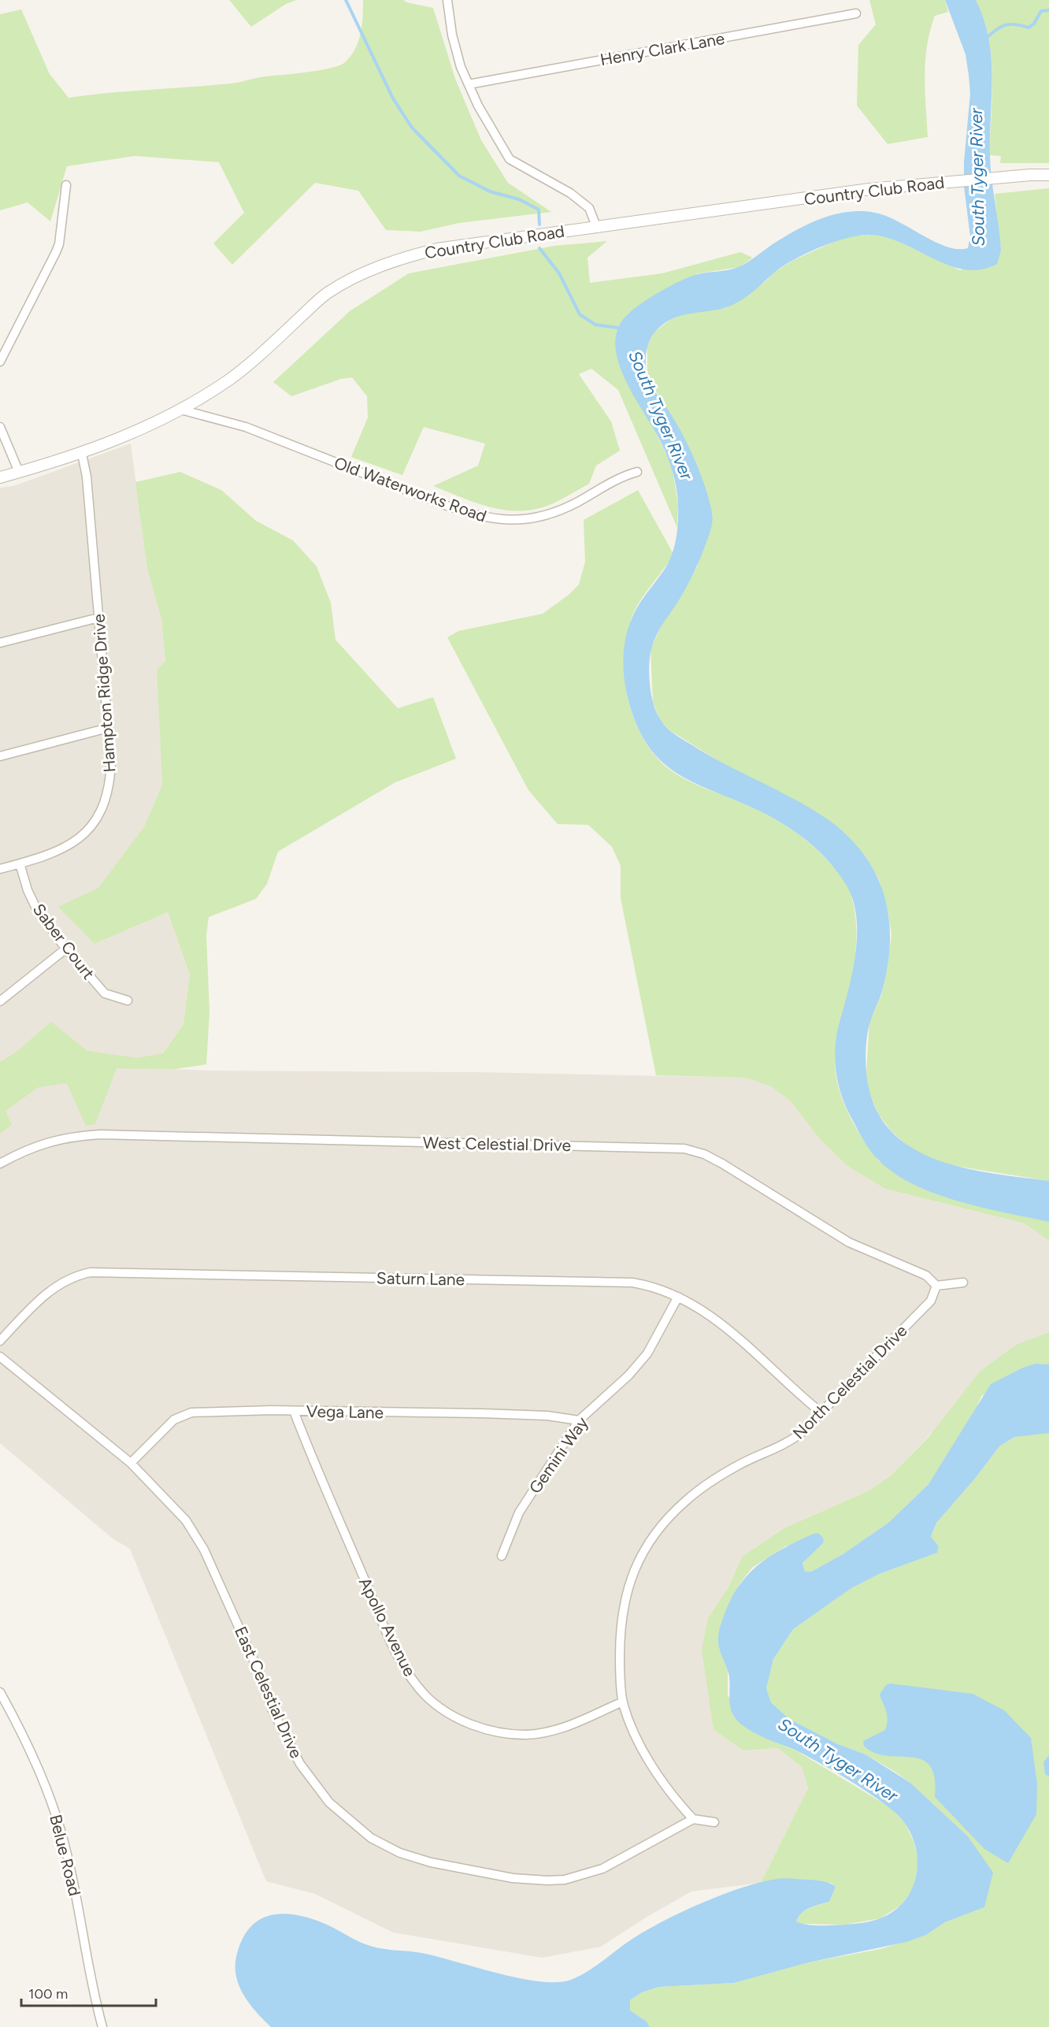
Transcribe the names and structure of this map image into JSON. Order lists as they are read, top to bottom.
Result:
{
  "streets": {
    "street": [
      "Henry Clark Lane",
      "Country Club Road",
      "Old Waterworks Road",
      "Hampton Ridge Drive",
      "Saber Court",
      "West Celestial Drive",
      "Saturn Lane",
      "North Celestial Drive",
      "Vega Lane",
      "Gemini Way",
      "Apollo Avenue",
      "East Celestial Drive",
      "Belue Road"
    ]
  },
  "crossings": [
    ["Country Club Road", "Old Waterworks Road"],
    ["Country Club Road", "Hampton Ridge Drive"],
    ["Hampton Ridge Drive", "Saber Court"],
    ["West Celestial Drive", "North Celestial Drive"],
    ["Saturn Lane", "North Celestial Drive"],
    ["Saturn Lane", "Gemini Way"],
    ["North Celestial Drive", "Apollo Avenue"],
    ["North Celestial Drive", "East Celestial Drive"],
    ["Vega Lane", "Gemini Way"],
    ["Vega Lane", "Apollo Avenue"],
    ["Vega Lane", "East Celestial Drive"]
  ],
  "water": ["South Tyger River"],
  "scale_bar": "100 m"
}
